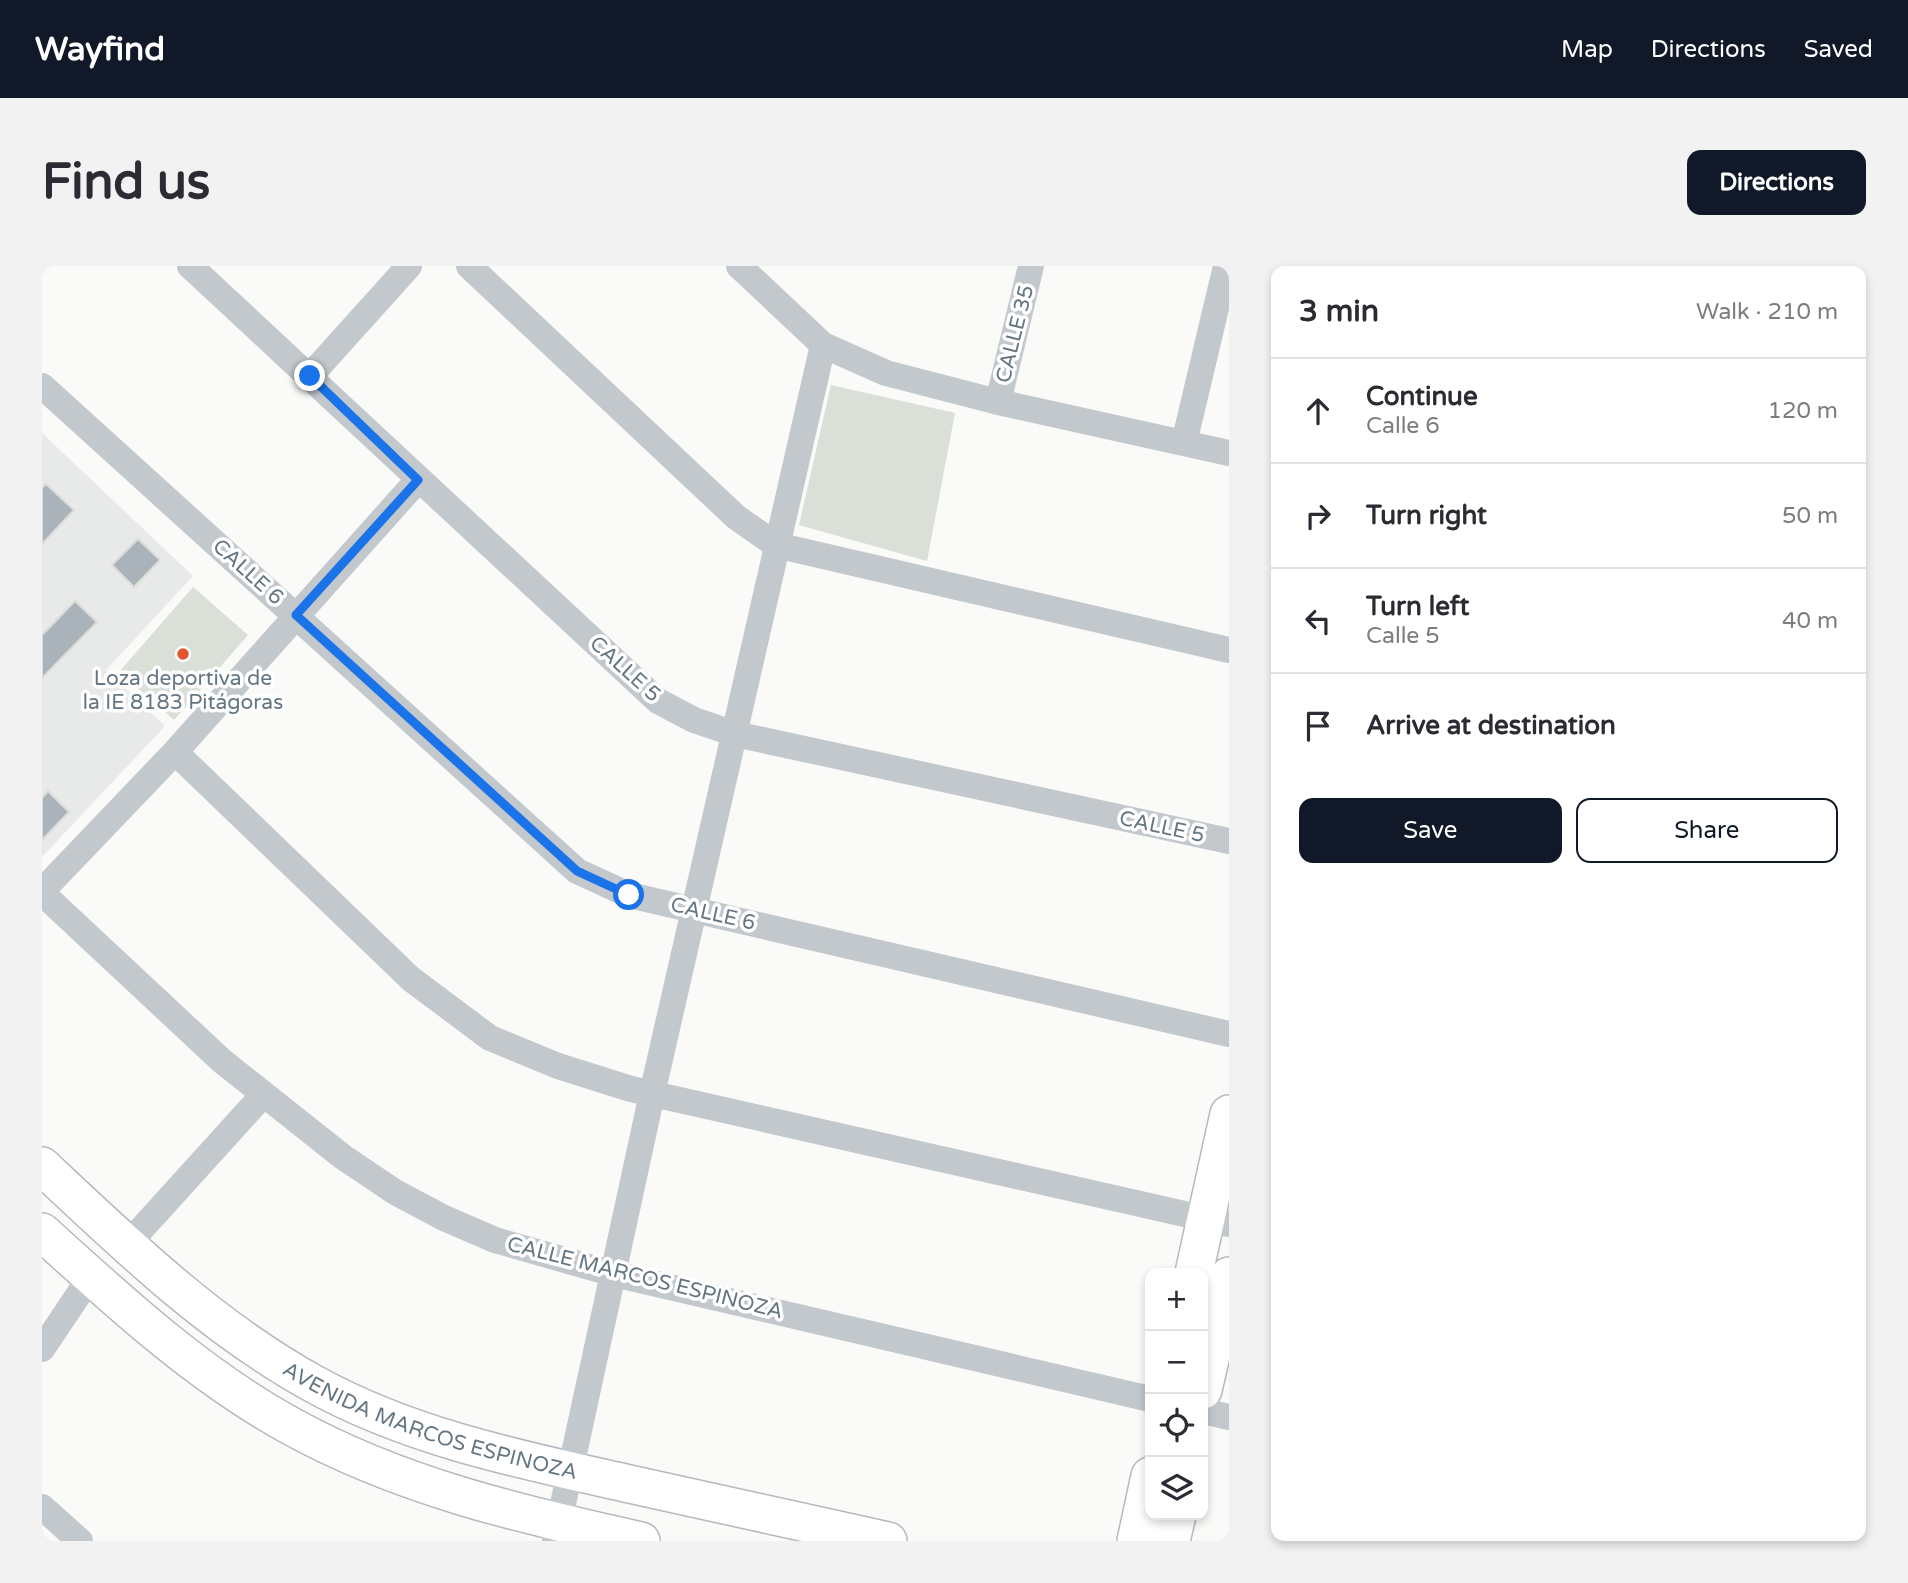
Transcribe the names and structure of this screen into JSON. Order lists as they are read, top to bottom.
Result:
{
  "streets": {
    "street": [
      "CALLE 35",
      "CALLE 6",
      "CALLE 5",
      "CALLE MARCOS ESPINOZA",
      "AVENIDA MARCOS ESPINOZA"
    ]
  },
  "places": ["Loza deportiva de la IE 8183 Pitágoras"],
  "page": {
    "header": "Wayfind",
    "nav": ["Map", "Directions", "Saved"],
    "buttons": [
      "Directions",
      ["Save", "Share"]
    ],
    "title": "Find us",
    "heading": ["3 min", "Walk · 210 m"],
    "list": [
      ["Continue", "Calle 6", "120 m"],
      ["Turn right", "50 m"],
      ["Turn left", "Calle 5", "40 m"],
      "Arrive at destination"
    ],
    "map_buttons": ["+", "−"]
  }
}
